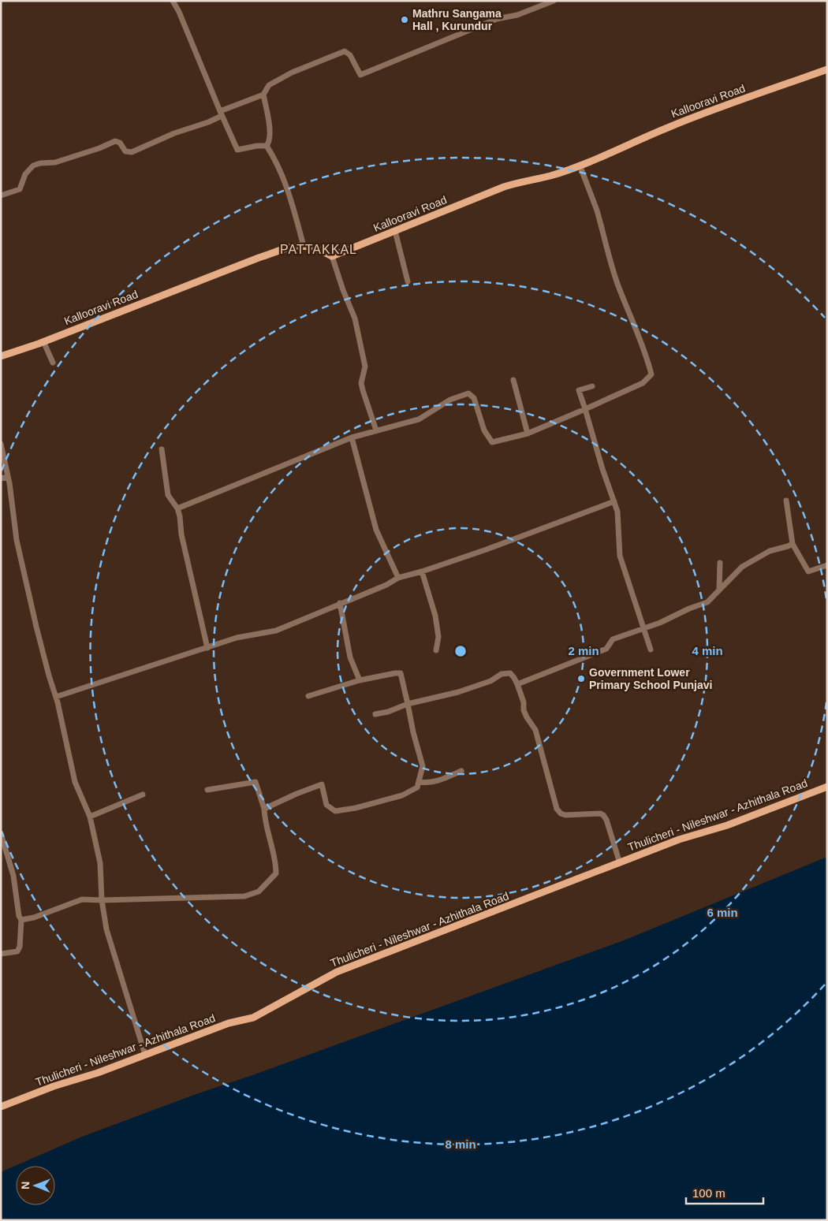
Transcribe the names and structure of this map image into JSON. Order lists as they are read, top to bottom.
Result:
{
  "streets": {
    "main road": ["Kallooravi Road", "Thulicheri - Nileshwar - Azhithala Road"]
  },
  "districts": ["PATTAKKAL"],
  "places": ["Mathru Sangama Hall , Kurundur", "Government Lower Primary School Punjavi"],
  "scale_bar": "100 m",
  "north": "left",
  "rings": [
    "2 min",
    "4 min",
    "6 min",
    "8 min"
  ]
}
